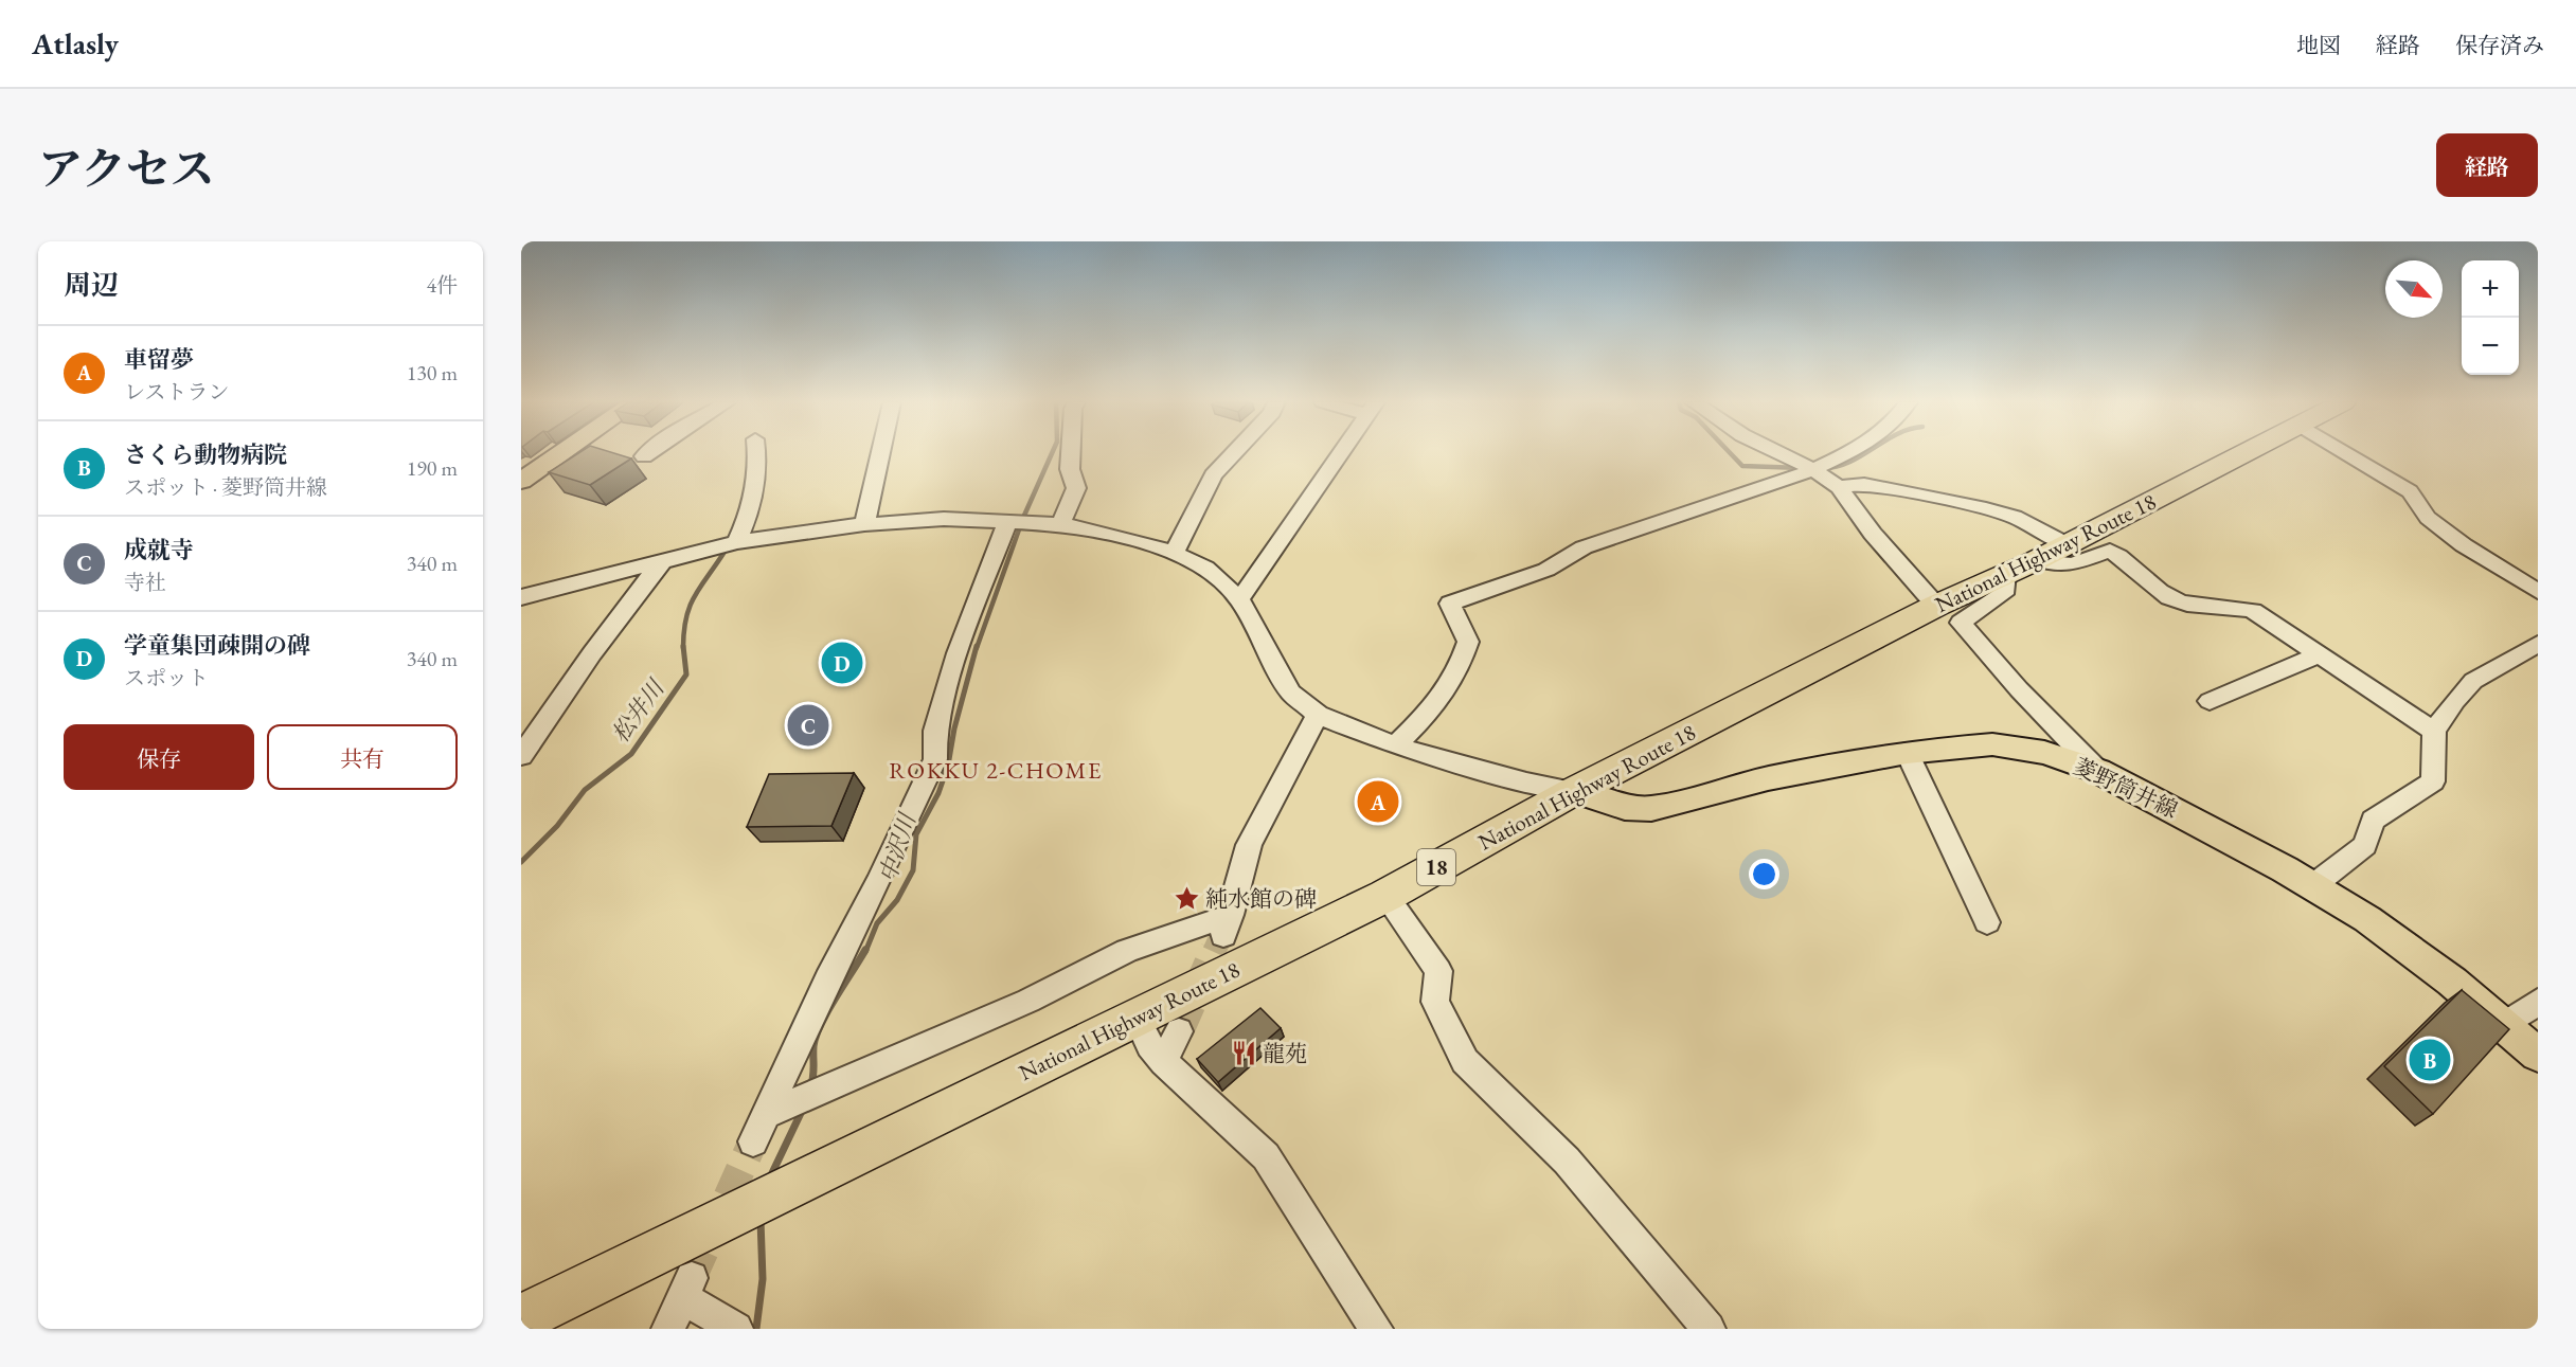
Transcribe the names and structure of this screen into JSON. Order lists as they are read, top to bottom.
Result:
{
  "streets": {
    "highway": ["National Highway Route 18", "18"],
    "main road": ["菱野筒井線"]
  },
  "crossings": [
    ["National Highway Route 18", "菱野筒井線"]
  ],
  "districts": ["ROKKU 2-CHOME"],
  "water": ["松井川", "中沢川"],
  "places": {
    "place": ["純水館の碑"],
    "restaurant": ["龍苑"]
  },
  "north": "bottom right",
  "page": {
    "header": "Atlasly",
    "nav": ["地図", "経路", "保存済み"],
    "title": "アクセス",
    "buttons": [
      "経路",
      ["保存", "共有"]
    ],
    "heading": ["周辺", "4件"],
    "map_buttons": ["+", "−"],
    "list": [
      {
        "mark": "A",
        "name": "車留夢",
        "note": "レストラン",
        "value": "130 m"
      },
      {
        "mark": "B",
        "name": "さくら動物病院",
        "note": "スポット · 菱野筒井線",
        "value": "190 m"
      },
      {
        "mark": "C",
        "name": "成就寺",
        "note": "寺社",
        "value": "340 m"
      },
      {
        "mark": "D",
        "name": "学童集団疎開の碑",
        "note": "スポット",
        "value": "340 m"
      }
    ],
    "pins": [
      "D",
      "C",
      "A",
      "B"
    ]
  }
}
